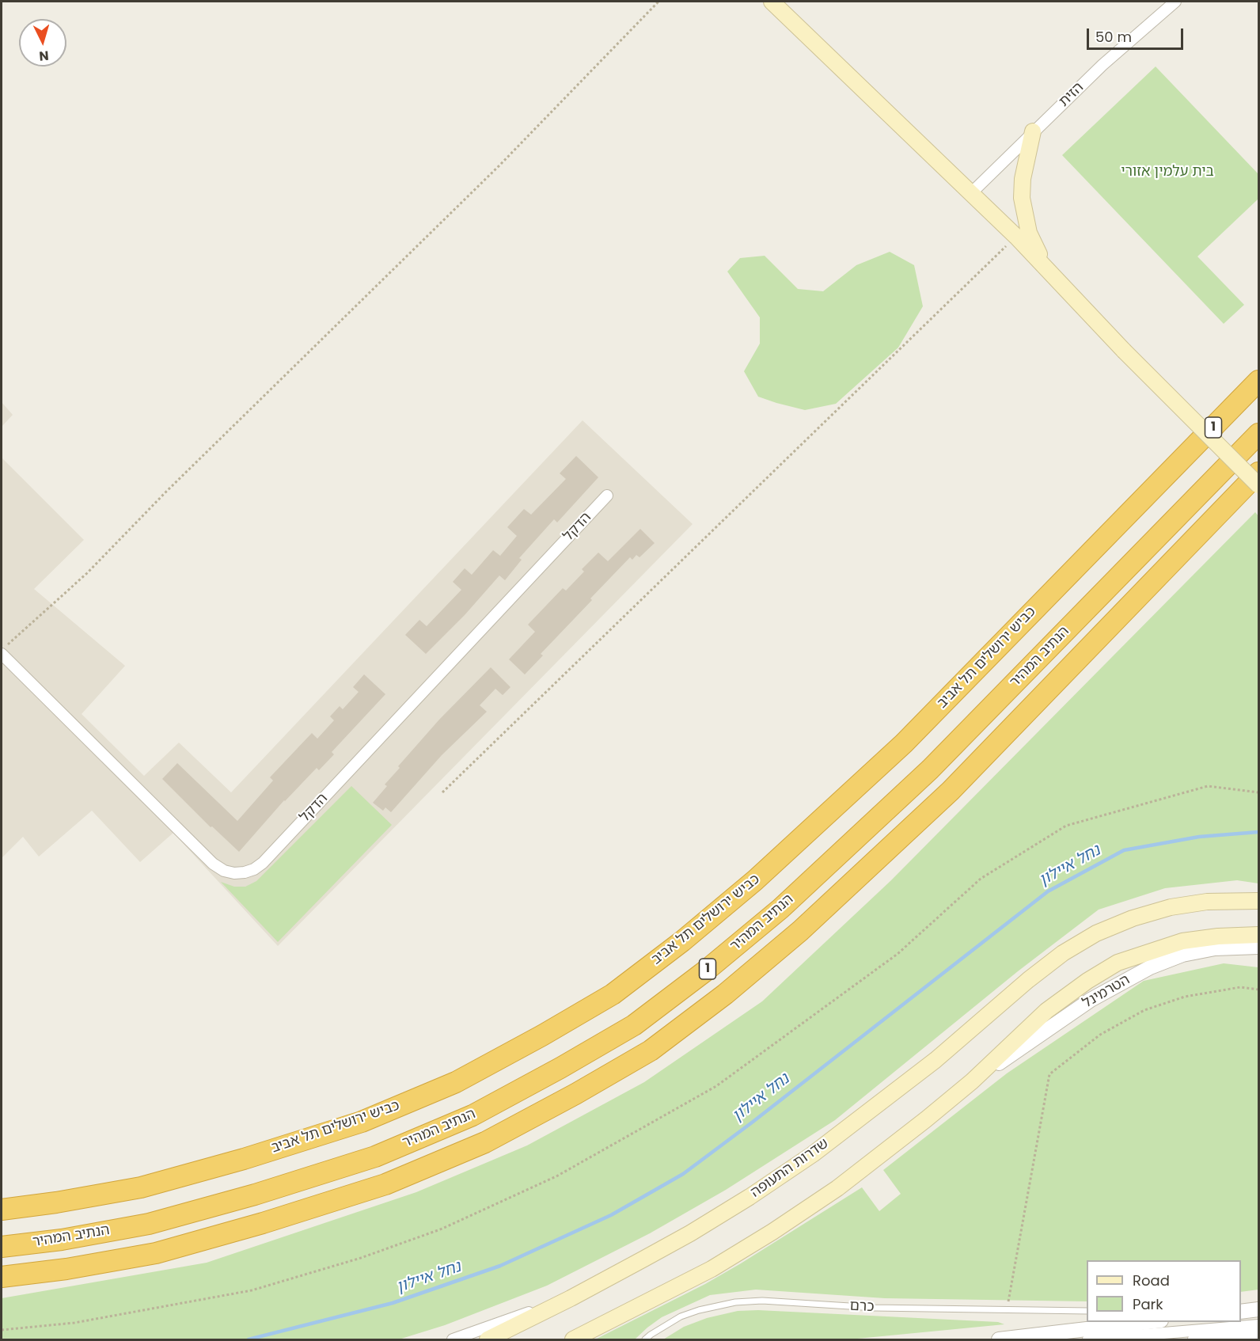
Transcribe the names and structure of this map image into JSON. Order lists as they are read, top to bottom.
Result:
{
  "streets": {
    "highway": ["1", "הנתיב המהיר", "כביש ירושלים תל אביב"],
    "main road": ["שדרות התעופה"],
    "street": ["הזית", "הדקל", "הטרמינל"],
    "lane": ["כרם"]
  },
  "water": ["נחל איילון"],
  "parks": ["בית עלמין אזורי"],
  "legend": ["Road", "Park"],
  "scale_bar": "50 m",
  "north": "bottom"
}
